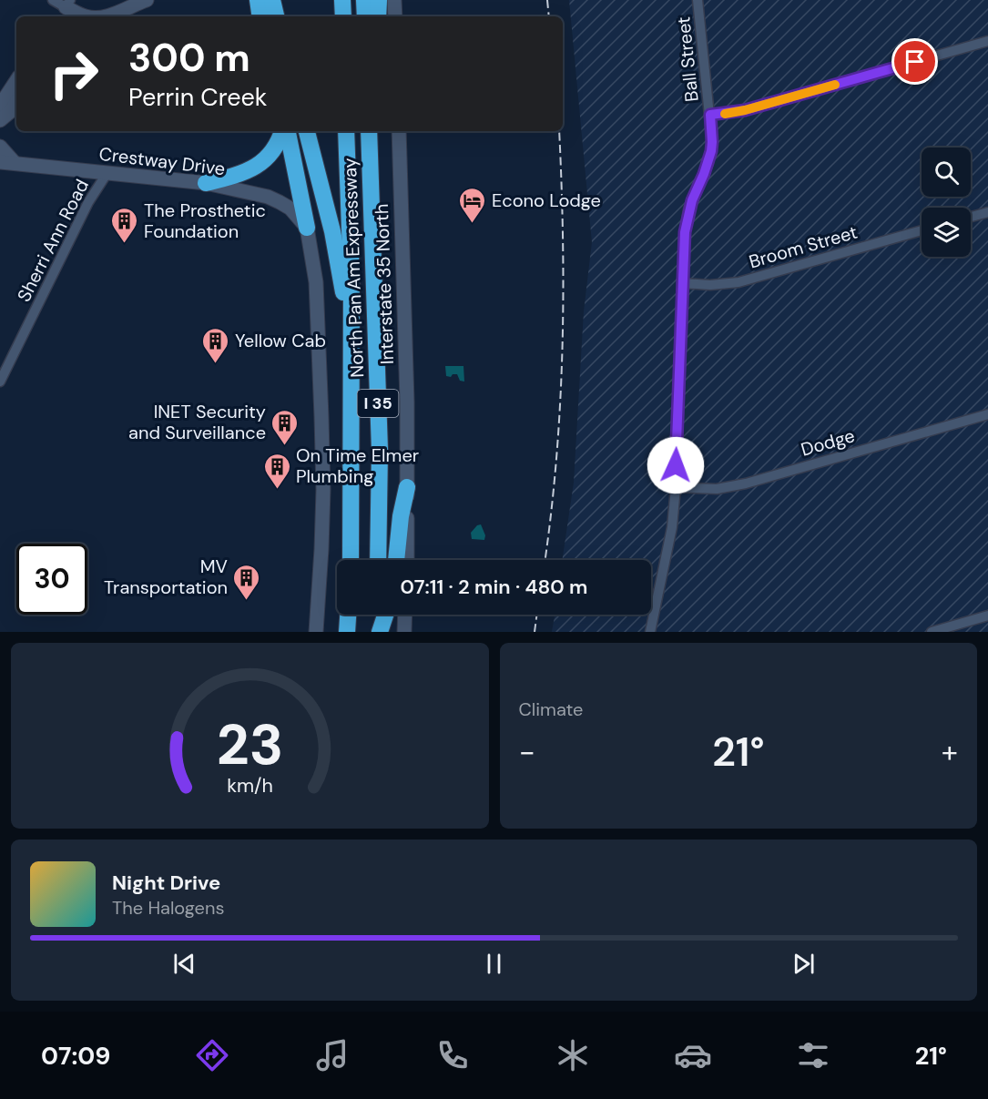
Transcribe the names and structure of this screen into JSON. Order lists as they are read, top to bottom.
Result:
{
  "streets": {
    "highway": ["North Pan Am Expressway", "I 35"],
    "main road": ["Crestway Drive", "Interstate 35 North"],
    "street": [
      "Ball Street",
      "Sherri Ann Road",
      "Broom Street",
      "Dodge"
    ]
  },
  "crossings": [
    ["Ball Street", "Broom Street"],
    ["Ball Street", "Dodge"],
    ["Crestway Drive", "Sherri Ann Road"]
  ],
  "places": {
    "hotel": ["Econo Lodge"],
    "building": [
      "The Prosthetic Foundation",
      "Yellow Cab",
      "INET Security and Surveillance",
      "On Time Elmer Plumbing",
      "MV Transportation"
    ]
  },
  "page": {
    "turn": ["300 m", "Perrin Creek"],
    "limit": "30",
    "trip": "07:11 · 2 min · 480 m",
    "tile": "Climate",
    "heat": ["−", "21°", "+"],
    "song": ["Night Drive", "The Halogens"],
    "tabs": ["07:09", "21°"],
    "gauge": ["23", "km/h"]
  }
}
